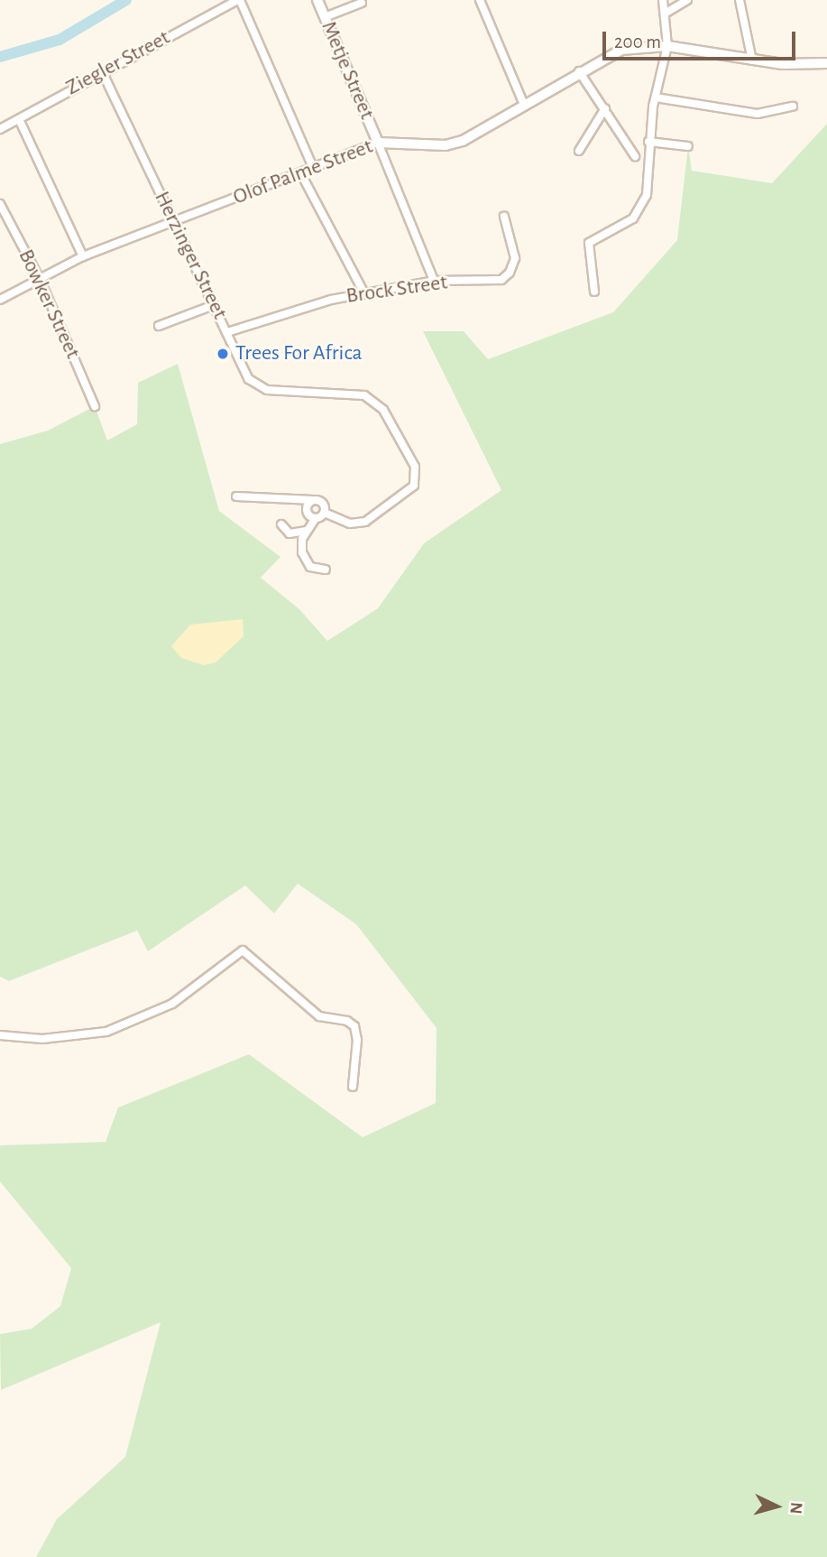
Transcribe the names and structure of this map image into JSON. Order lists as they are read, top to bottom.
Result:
{
  "streets": {
    "street": [
      "Ziegler Street",
      "Metje Street",
      "Olof Palme Street",
      "Herzinger Street",
      "Brock Street",
      "Bowker Street"
    ]
  },
  "crossings": [
    ["Ziegler Street", "Herzinger Street"],
    ["Metje Street", "Olof Palme Street"],
    ["Metje Street", "Brock Street"],
    ["Olof Palme Street", "Herzinger Street"],
    ["Olof Palme Street", "Bowker Street"],
    ["Herzinger Street", "Brock Street"]
  ],
  "places": ["Trees For Africa"],
  "scale_bar": "200 m",
  "north": "right"
}
